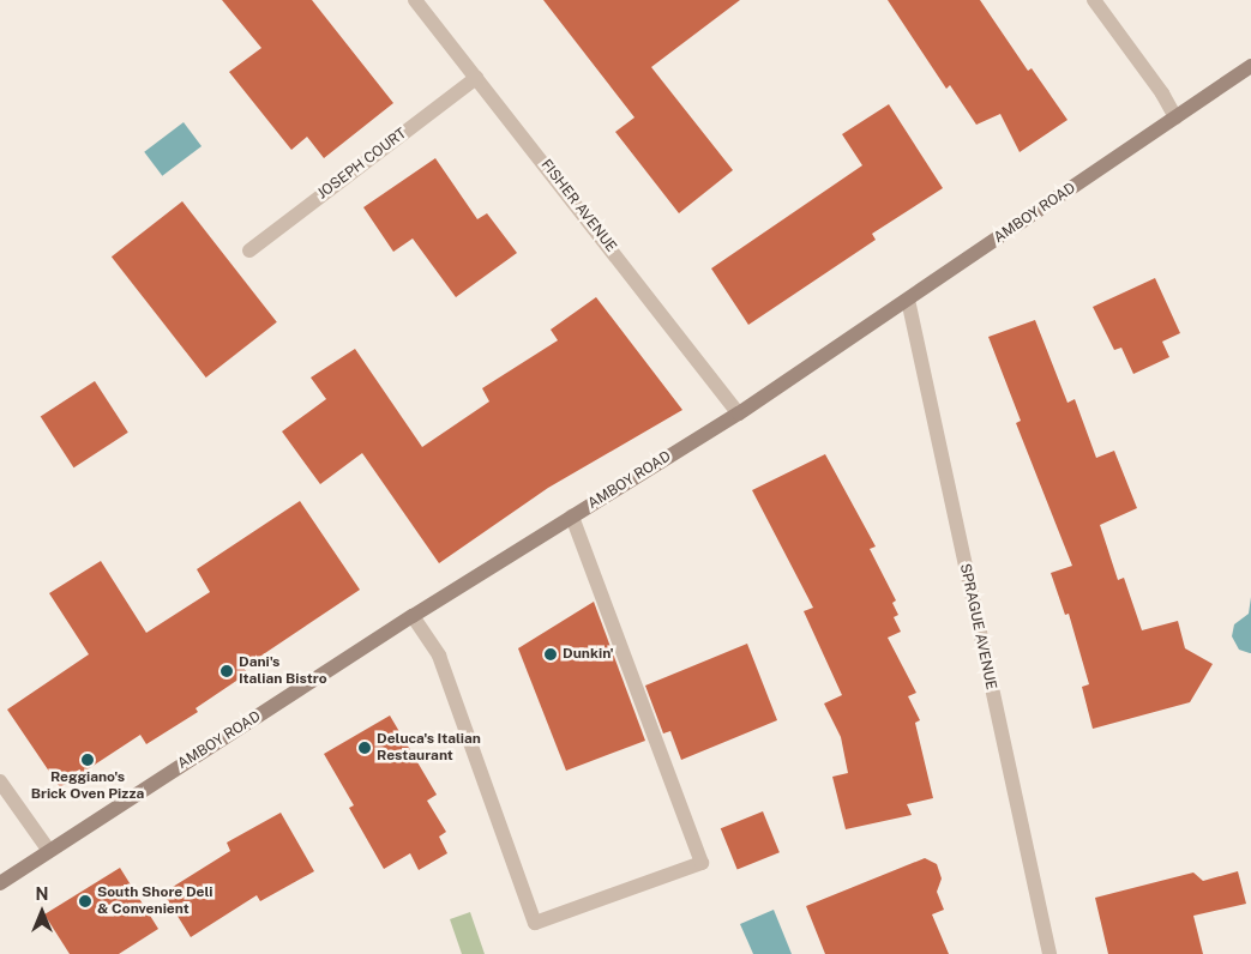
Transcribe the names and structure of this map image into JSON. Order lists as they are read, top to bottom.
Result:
{
  "streets": {
    "main road": ["AMBOY ROAD"],
    "street": ["JOSEPH COURT", "FISHER AVENUE", "SPRAGUE AVENUE"]
  },
  "crossings": [
    ["JOSEPH COURT", "FISHER AVENUE"],
    ["FISHER AVENUE", "AMBOY ROAD"],
    ["AMBOY ROAD", "SPRAGUE AVENUE"]
  ],
  "places": [
    "Dunkin'",
    "Dani's Italian Bistro",
    "Deluca's Italian Restaurant",
    "Reggiano's Brick Oven Pizza",
    "South Shore Deli & Convenient"
  ],
  "north": "top"
}
